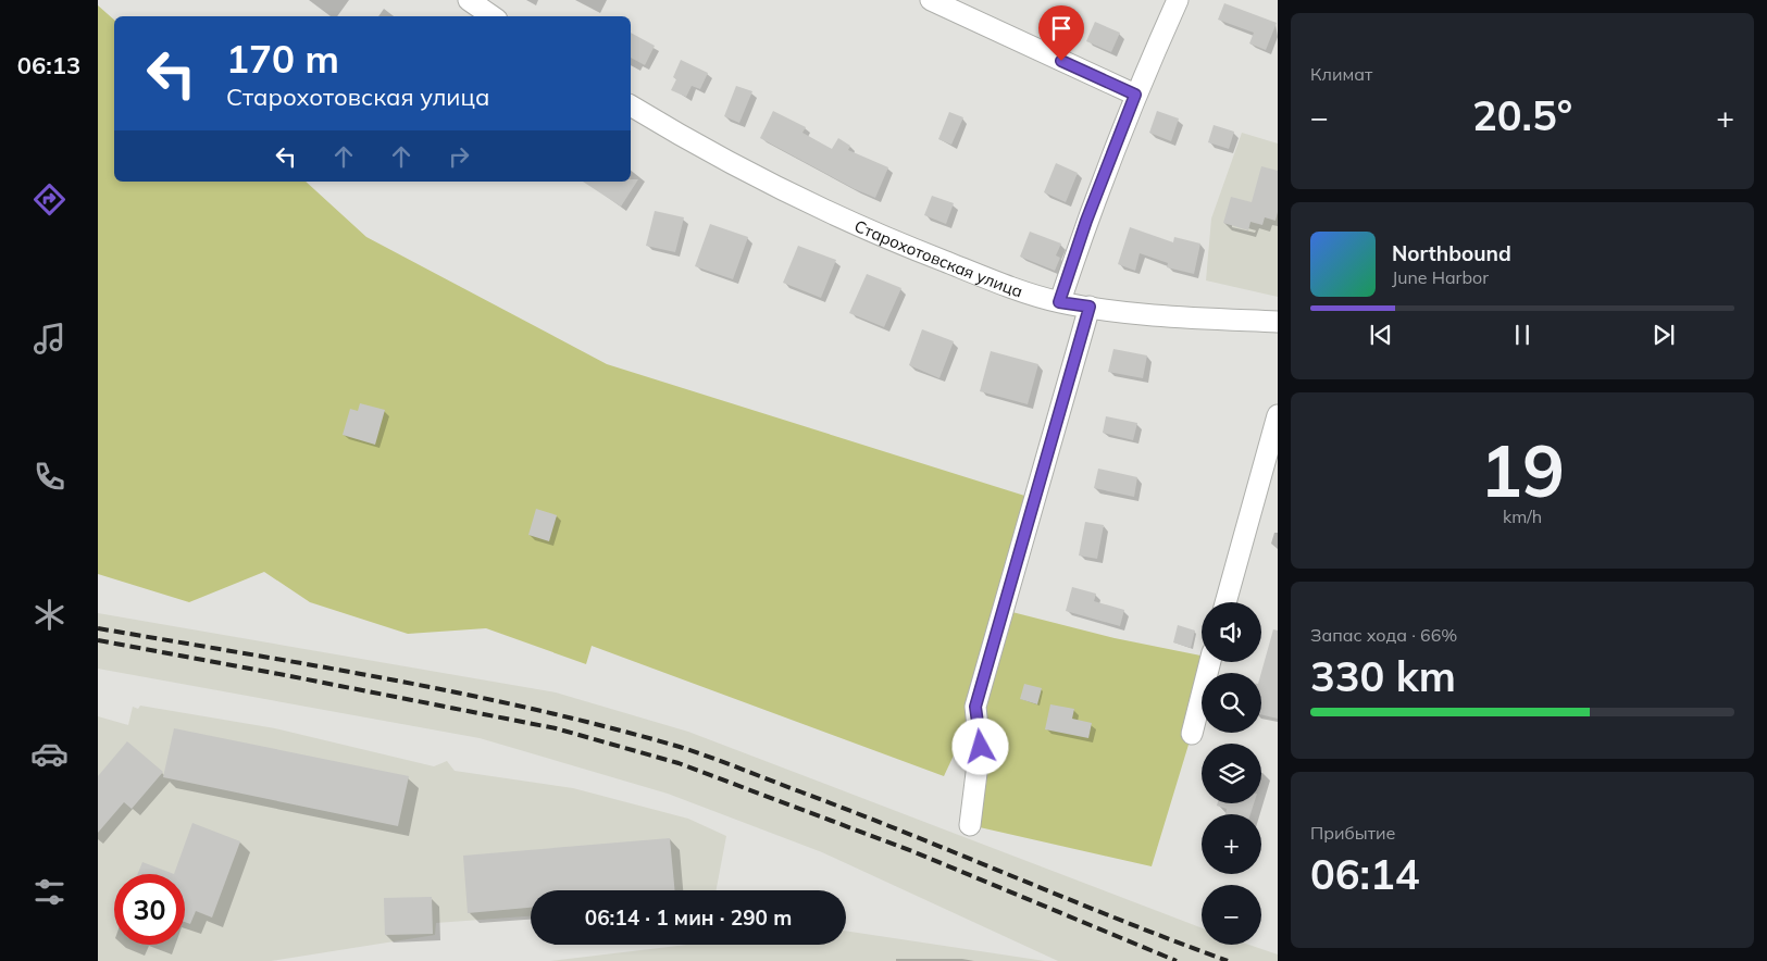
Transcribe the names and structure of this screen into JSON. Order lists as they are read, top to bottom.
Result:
{
  "streets": {
    "street": ["Старохотовская улица"]
  },
  "page": {
    "tabs": "06:13",
    "tile": [
      "Климат",
      ["19", "km/h"],
      ["Запас хода · 66%", "330 km"],
      ["Прибытие", "06:14"]
    ],
    "turn": ["170 m", "Старохотовская улица"],
    "heat": ["−", "20.5°", "+"],
    "song": ["Northbound", "June Harbor"],
    "map_buttons": ["+", "−"],
    "limit": "30",
    "trip": "06:14 · 1 мин · 290 m"
  }
}
